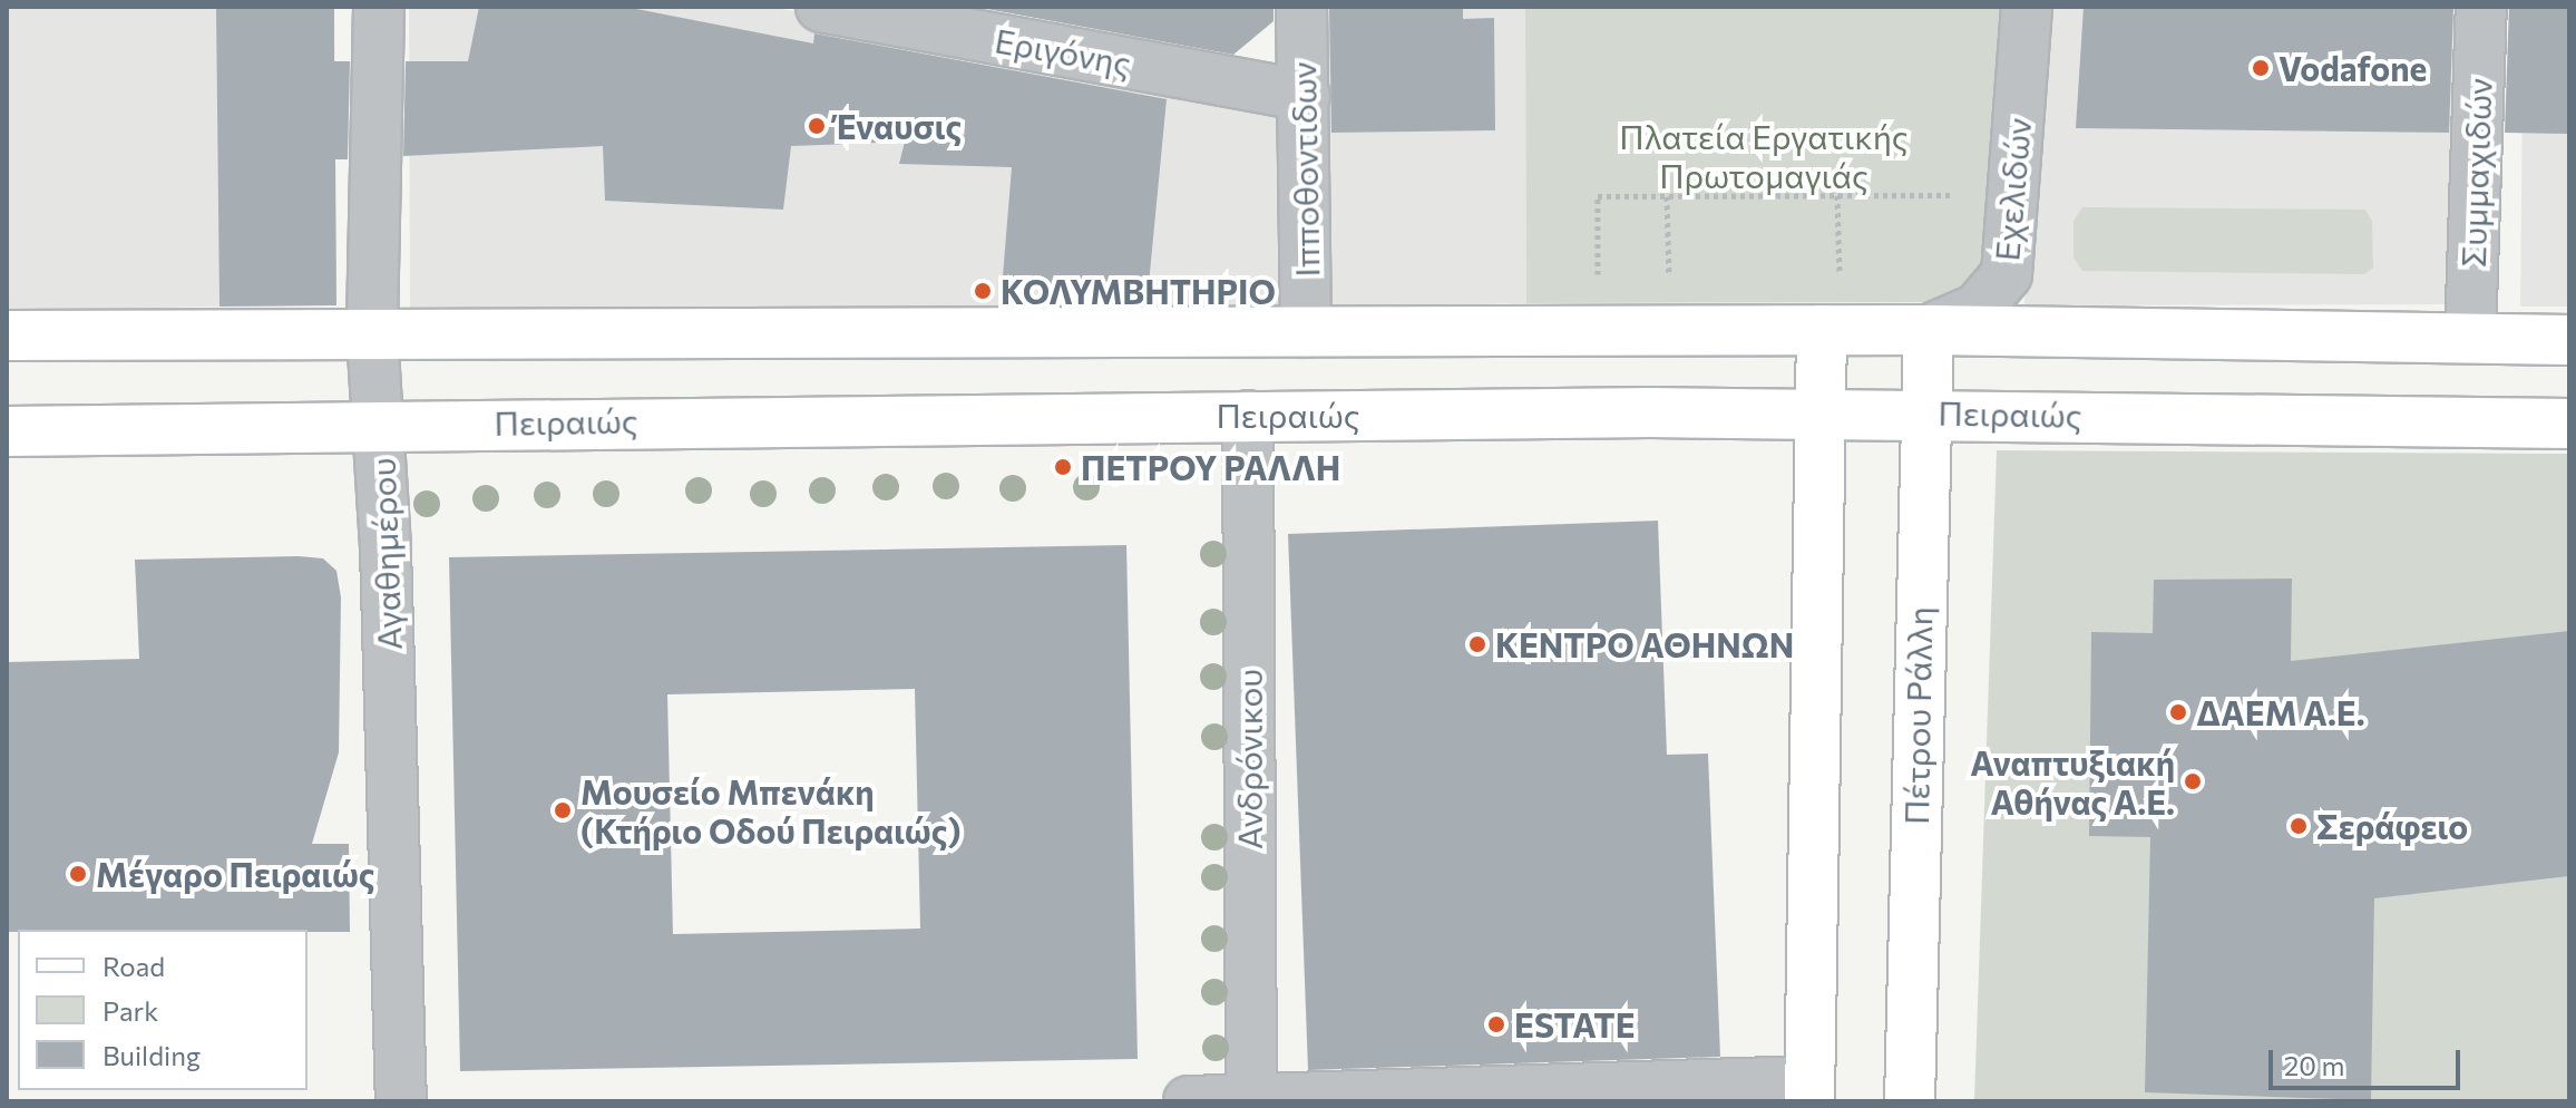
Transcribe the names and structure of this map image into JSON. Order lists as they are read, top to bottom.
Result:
{
  "streets": {
    "main road": ["Πειραιώς", "Πέτρου Ράλλη"],
    "street": [
      "Εριγόνης",
      "Ιπποθοντιδων",
      "Συμμαχιδών",
      "Εχελιδών",
      "Αγαθημέρου",
      "Ανδρόνικου"
    ]
  },
  "crossings": [
    ["Εριγόνης", "Ιπποθοντιδων"],
    ["Εχελιδών", "Πέτρου Ράλλη"],
    ["Πειραιώς", "Αγαθημέρου"],
    ["Πειραιώς", "Πέτρου Ράλλη"],
    ["Πειραιώς", "Ανδρόνικου"]
  ],
  "parks": ["Πλατεία Εργατικής Πρωτομαγιάς"],
  "places": [
    "Vodafone",
    "Έναυσις",
    "ΚΟΛΥΜΒΗΤΗΡΙΟ",
    "ΠΕΤΡΟΥ ΡΑΛΛΗ",
    "ΚΕΝΤΡΟ ΑΘΗΝΩΝ",
    "ΔΑΕΜ A.E.",
    "Αναπτυξιακή Αθήνας Α.Ε.",
    "Μουσείο Μπενάκη (Κτήριο Οδού Πειραιώς)",
    "Σεράφειο",
    "Μέγαρο Πειραιώς",
    "ESTATE"
  ],
  "legend": ["Road", "Park", "Building"],
  "scale_bar": "20 m"
}
